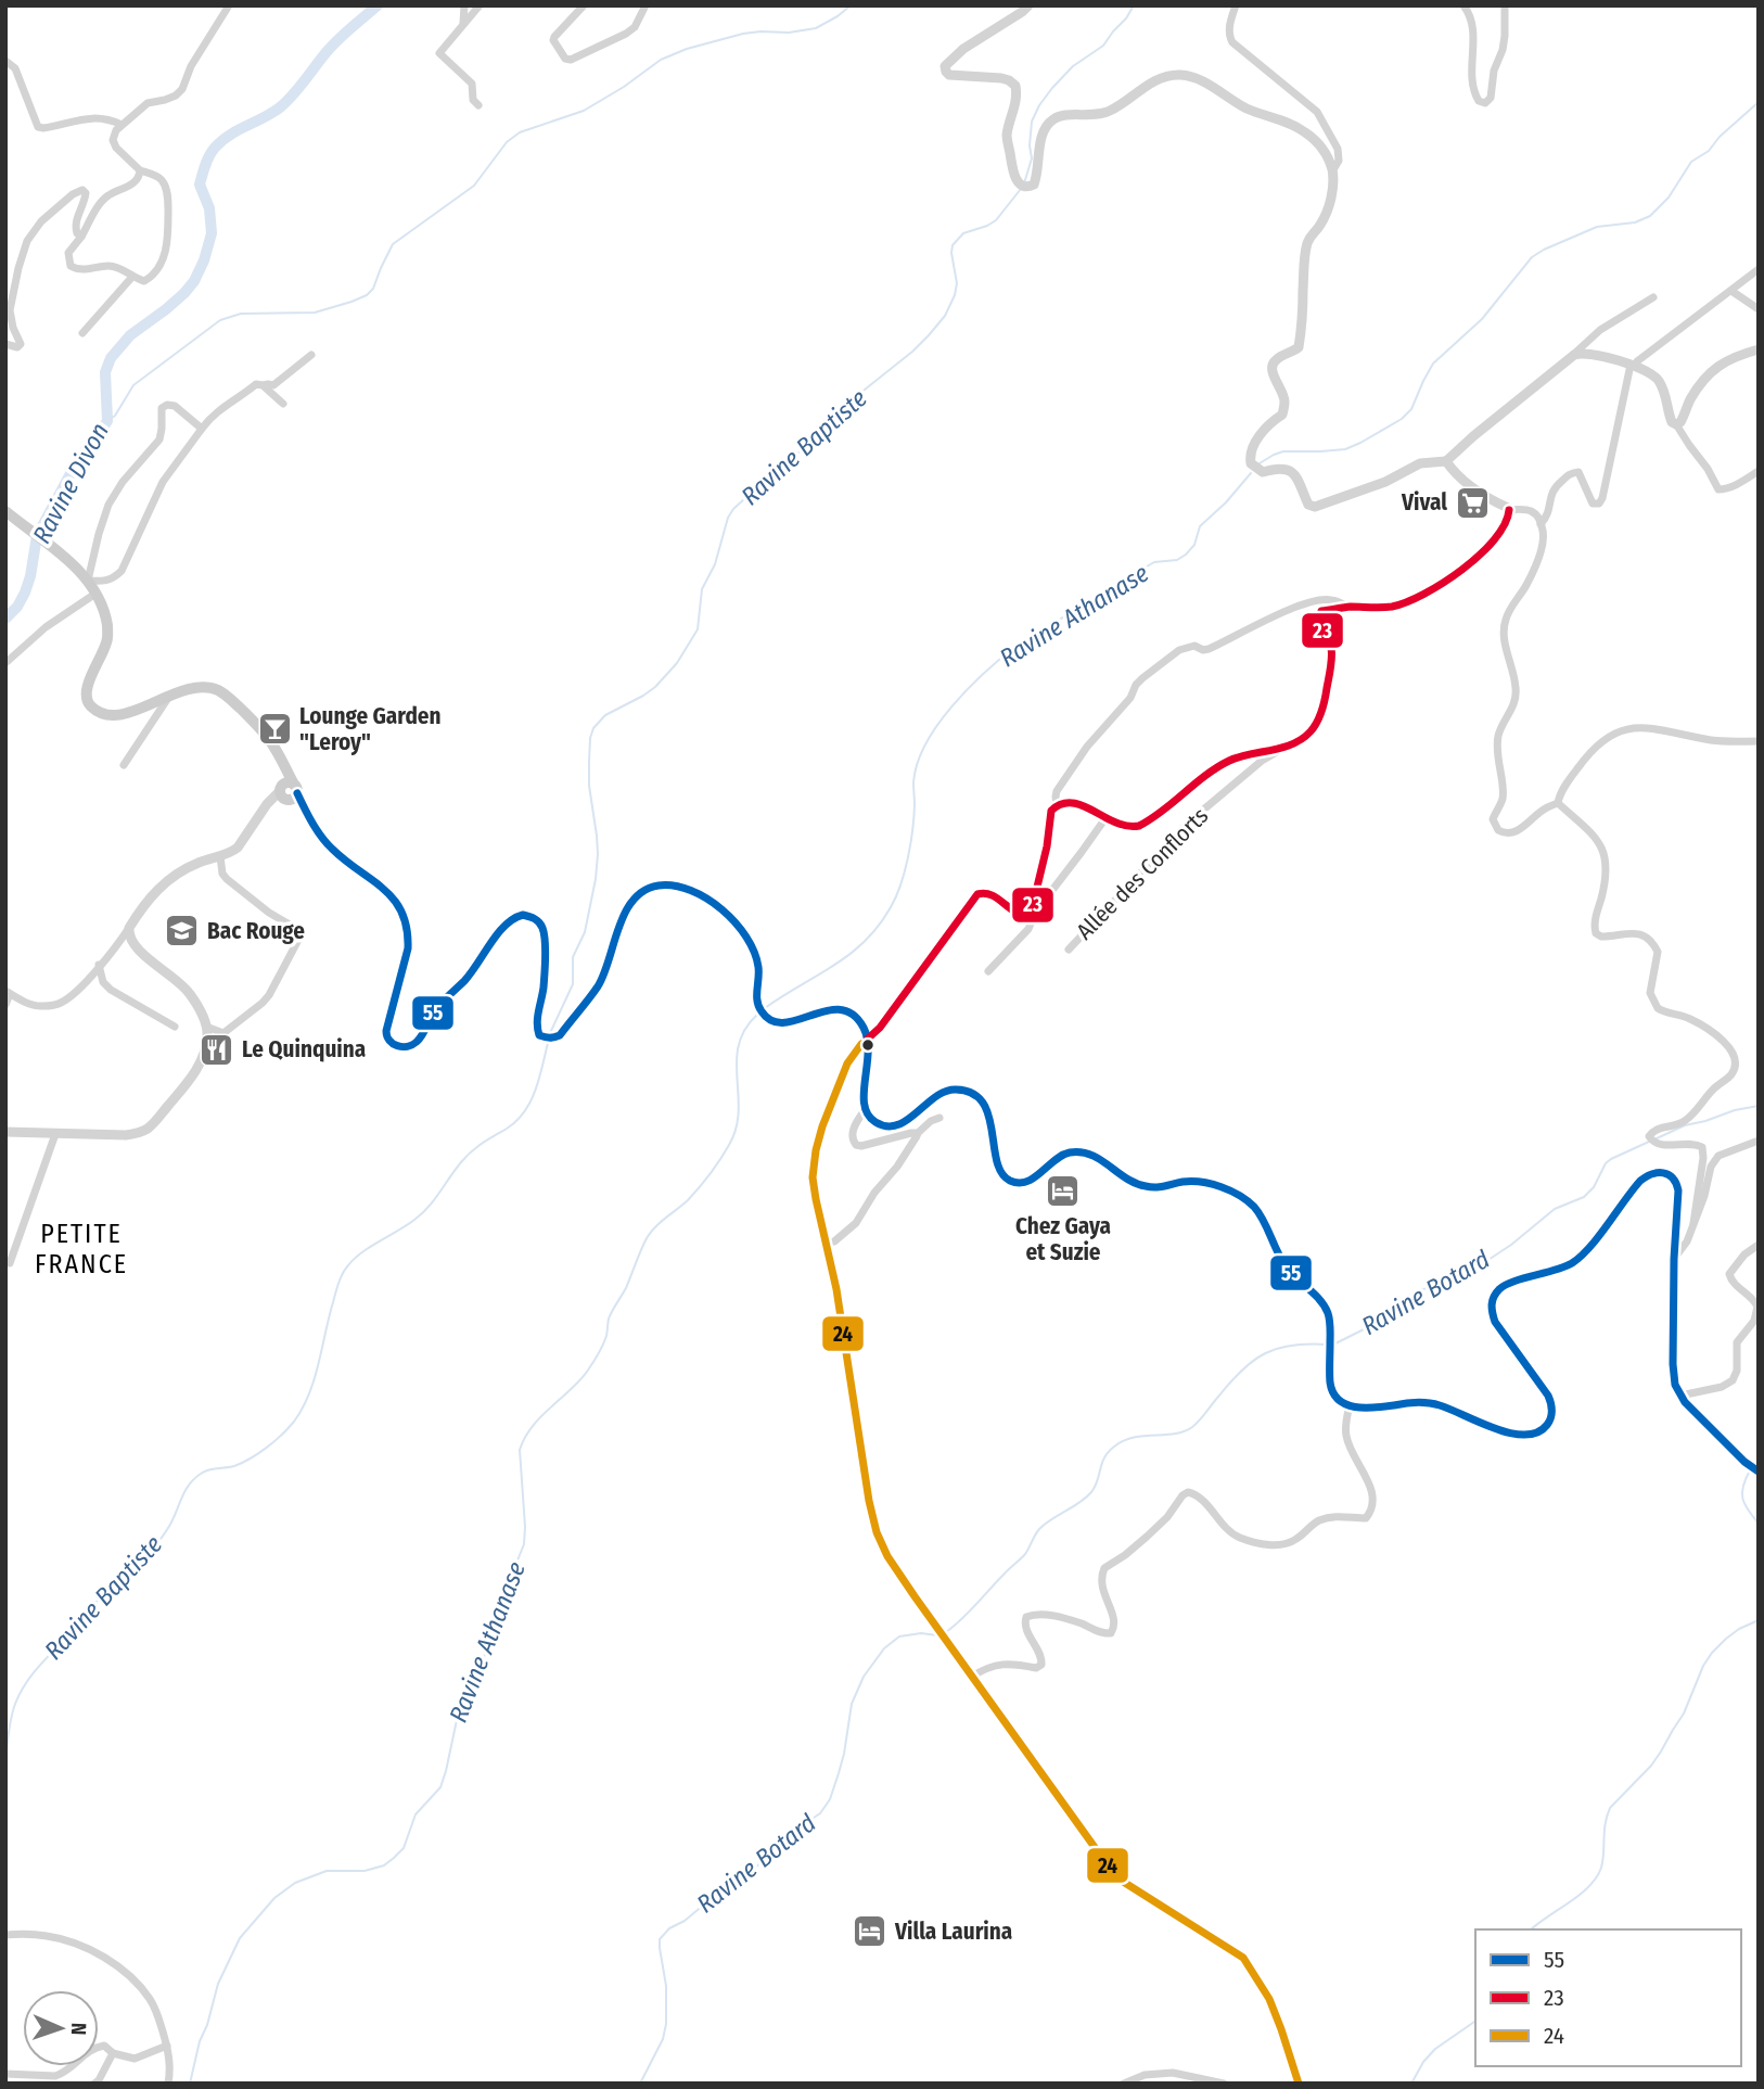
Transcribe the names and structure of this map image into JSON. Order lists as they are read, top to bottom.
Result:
{
  "streets": {
    "street": ["Allée des Conflorts"]
  },
  "districts": ["PETITE FRANCE"],
  "water": [
    "Ravine Baptiste",
    "Ravine Divon",
    "Ravine Athanase",
    "Ravine Botard"
  ],
  "places": {
    "supermarket": ["Vival"],
    "bar": ["Lounge Garden \"Leroy\""],
    "school or university": ["Bac Rouge"],
    "restaurant": ["Le Quinquina"],
    "hotel": ["Chez Gaya et Suzie", "Villa Laurina"]
  },
  "lines": ["transit line 23", "transit line 55", "transit line 24"],
  "legend": ["55", "23", "24"],
  "north": "right"
}
